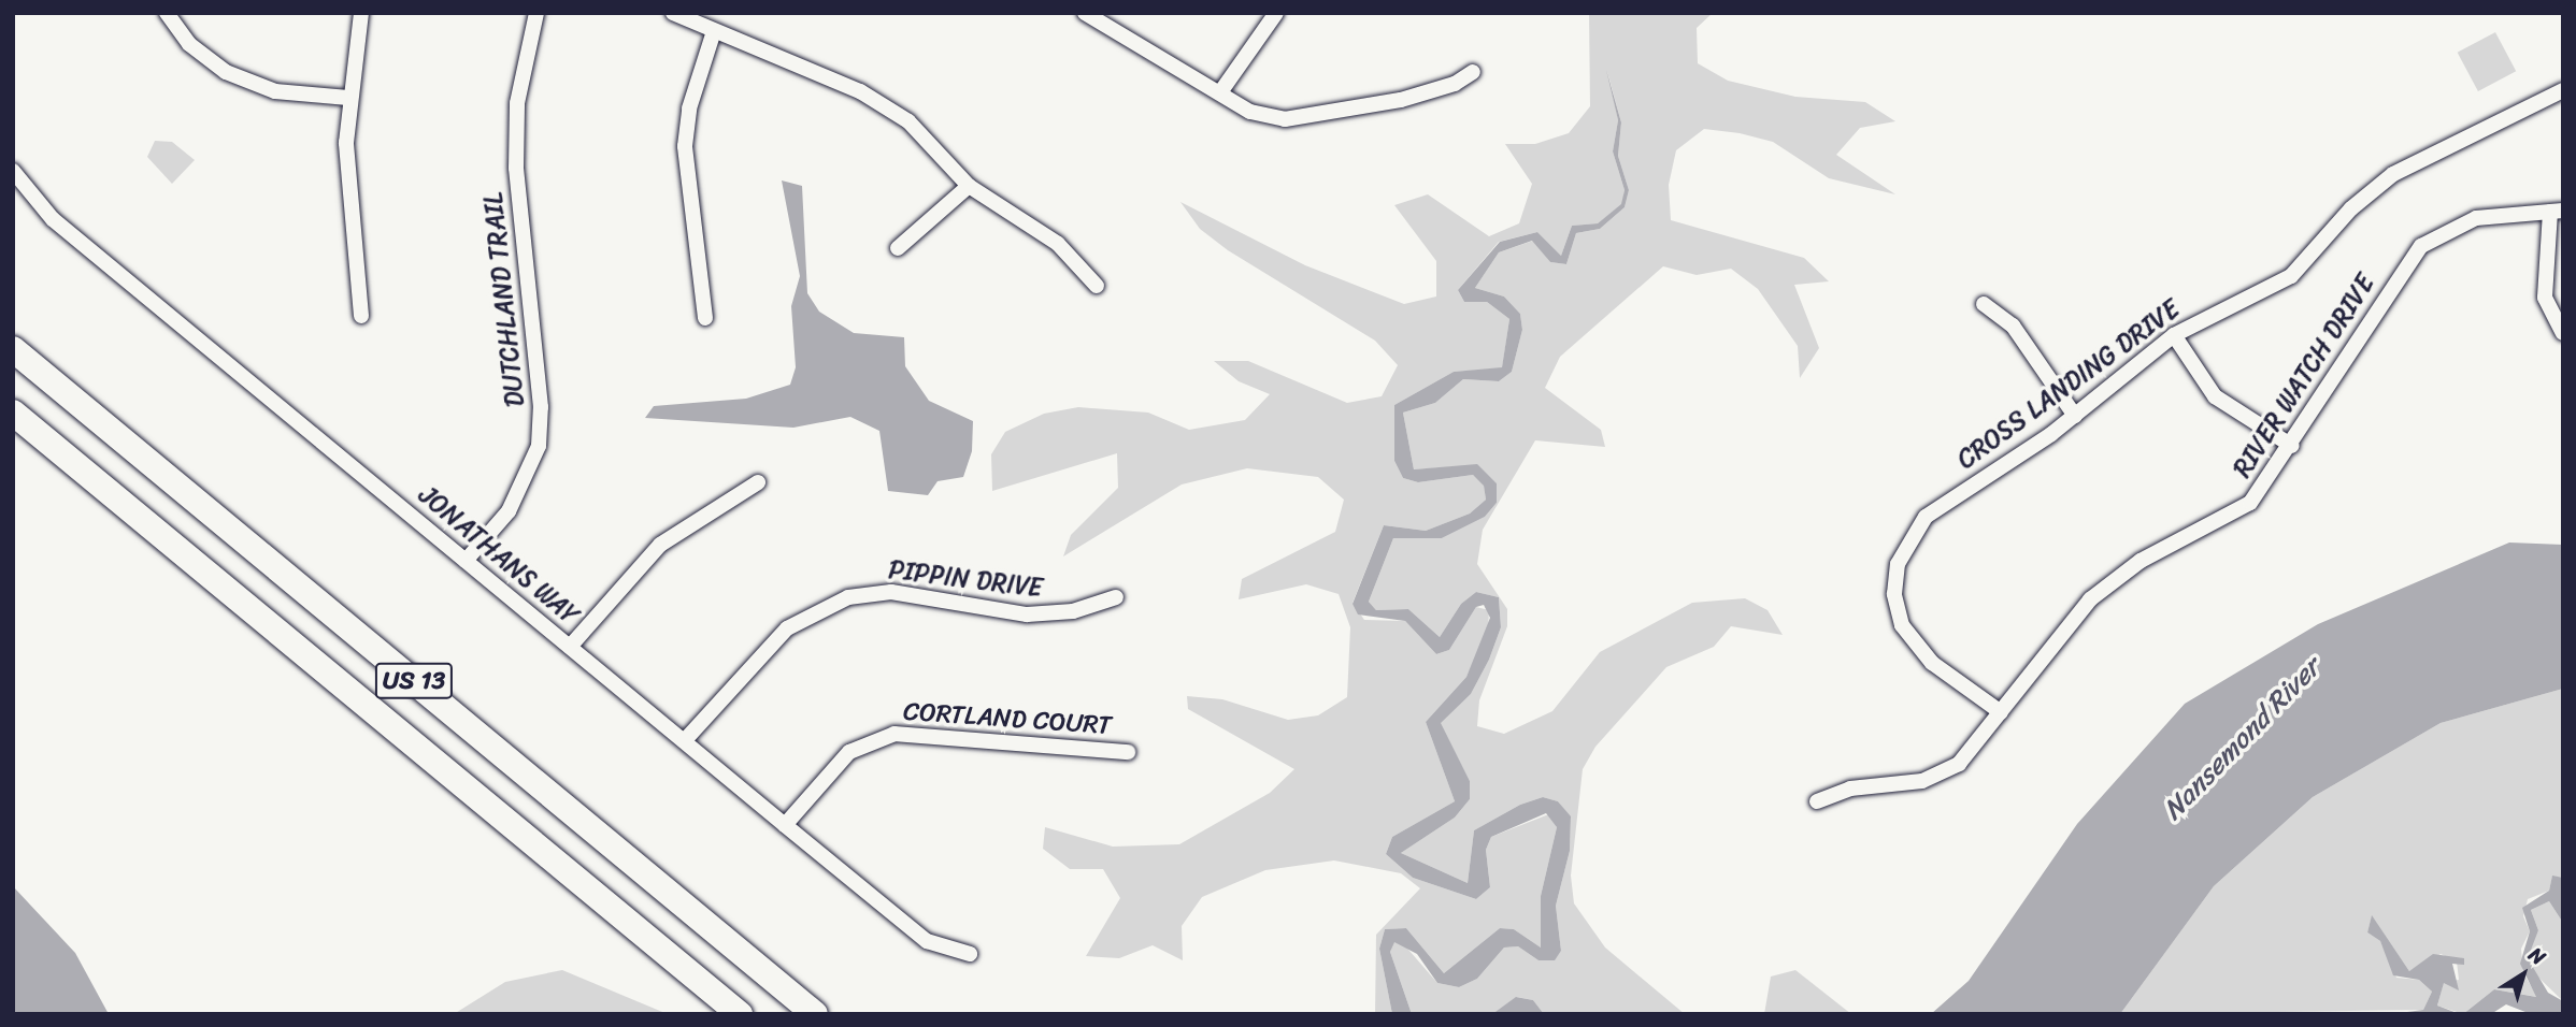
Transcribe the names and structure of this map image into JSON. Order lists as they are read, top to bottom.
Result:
{
  "streets": {
    "highway": ["US 13"],
    "street": [
      "DUTCHLAND TRAIL",
      "RIVER WATCH DRIVE",
      "CROSS LANDING DRIVE",
      "JONATHANS WAY",
      "PIPPIN DRIVE",
      "CORTLAND COURT"
    ]
  },
  "crossings": [
    ["DUTCHLAND TRAIL", "JONATHANS WAY"],
    ["RIVER WATCH DRIVE", "CROSS LANDING DRIVE"],
    ["JONATHANS WAY", "PIPPIN DRIVE"],
    ["JONATHANS WAY", "CORTLAND COURT"]
  ],
  "water": ["Nansemond River"],
  "north": "top right"
}
